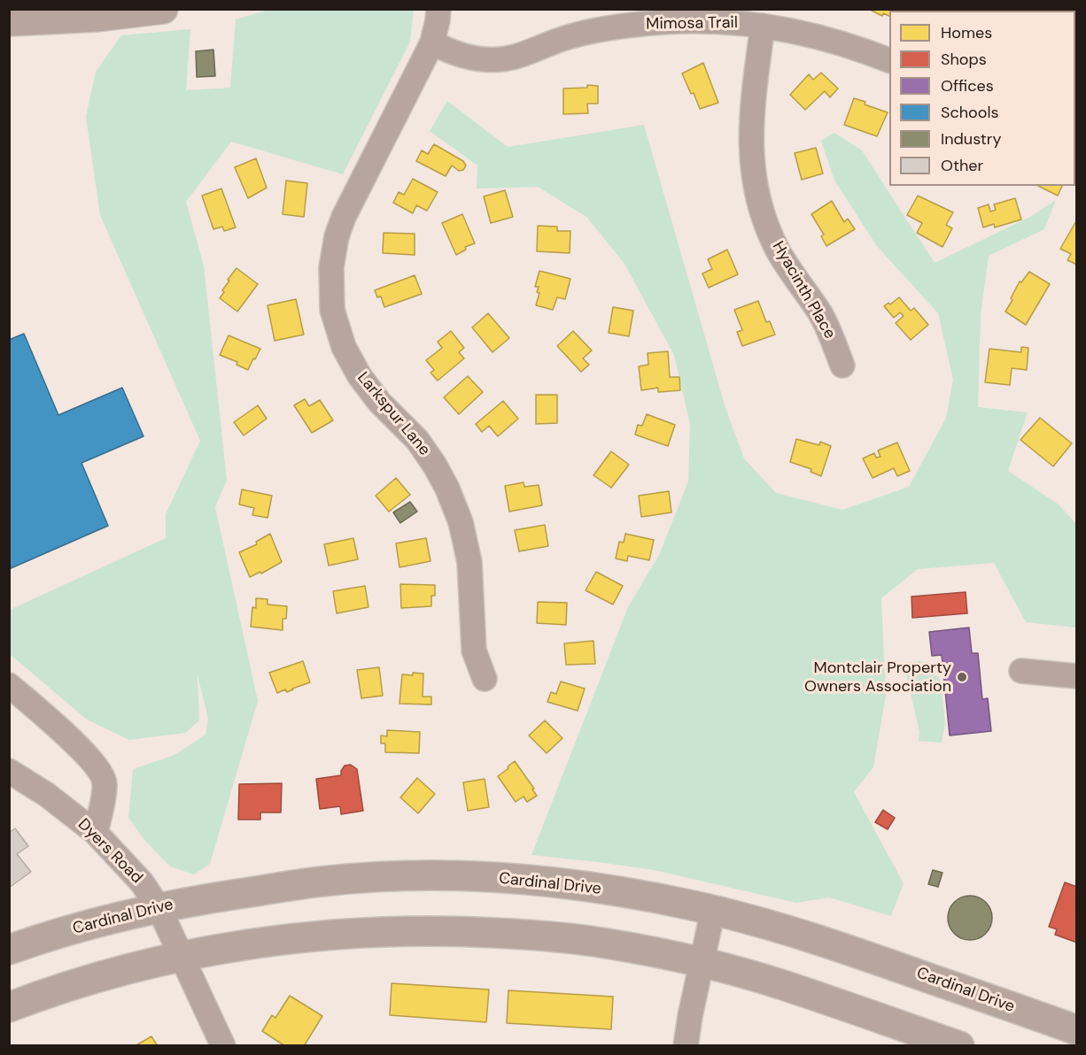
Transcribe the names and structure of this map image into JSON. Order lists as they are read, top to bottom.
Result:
{
  "streets": {
    "main road": ["Cardinal Drive"],
    "street": [
      "Mimosa Trail",
      "Hyacinth Place",
      "Larkspur Lane",
      "Dyers Road"
    ]
  },
  "crossings": [
    ["Mimosa Trail", "Hyacinth Place"],
    ["Mimosa Trail", "Larkspur Lane"],
    ["Dyers Road", "Cardinal Drive"]
  ],
  "places": ["Montclair Property Owners Association"],
  "legend": [
    "Homes",
    "Shops",
    "Offices",
    "Schools",
    "Industry",
    "Other"
  ]
}
